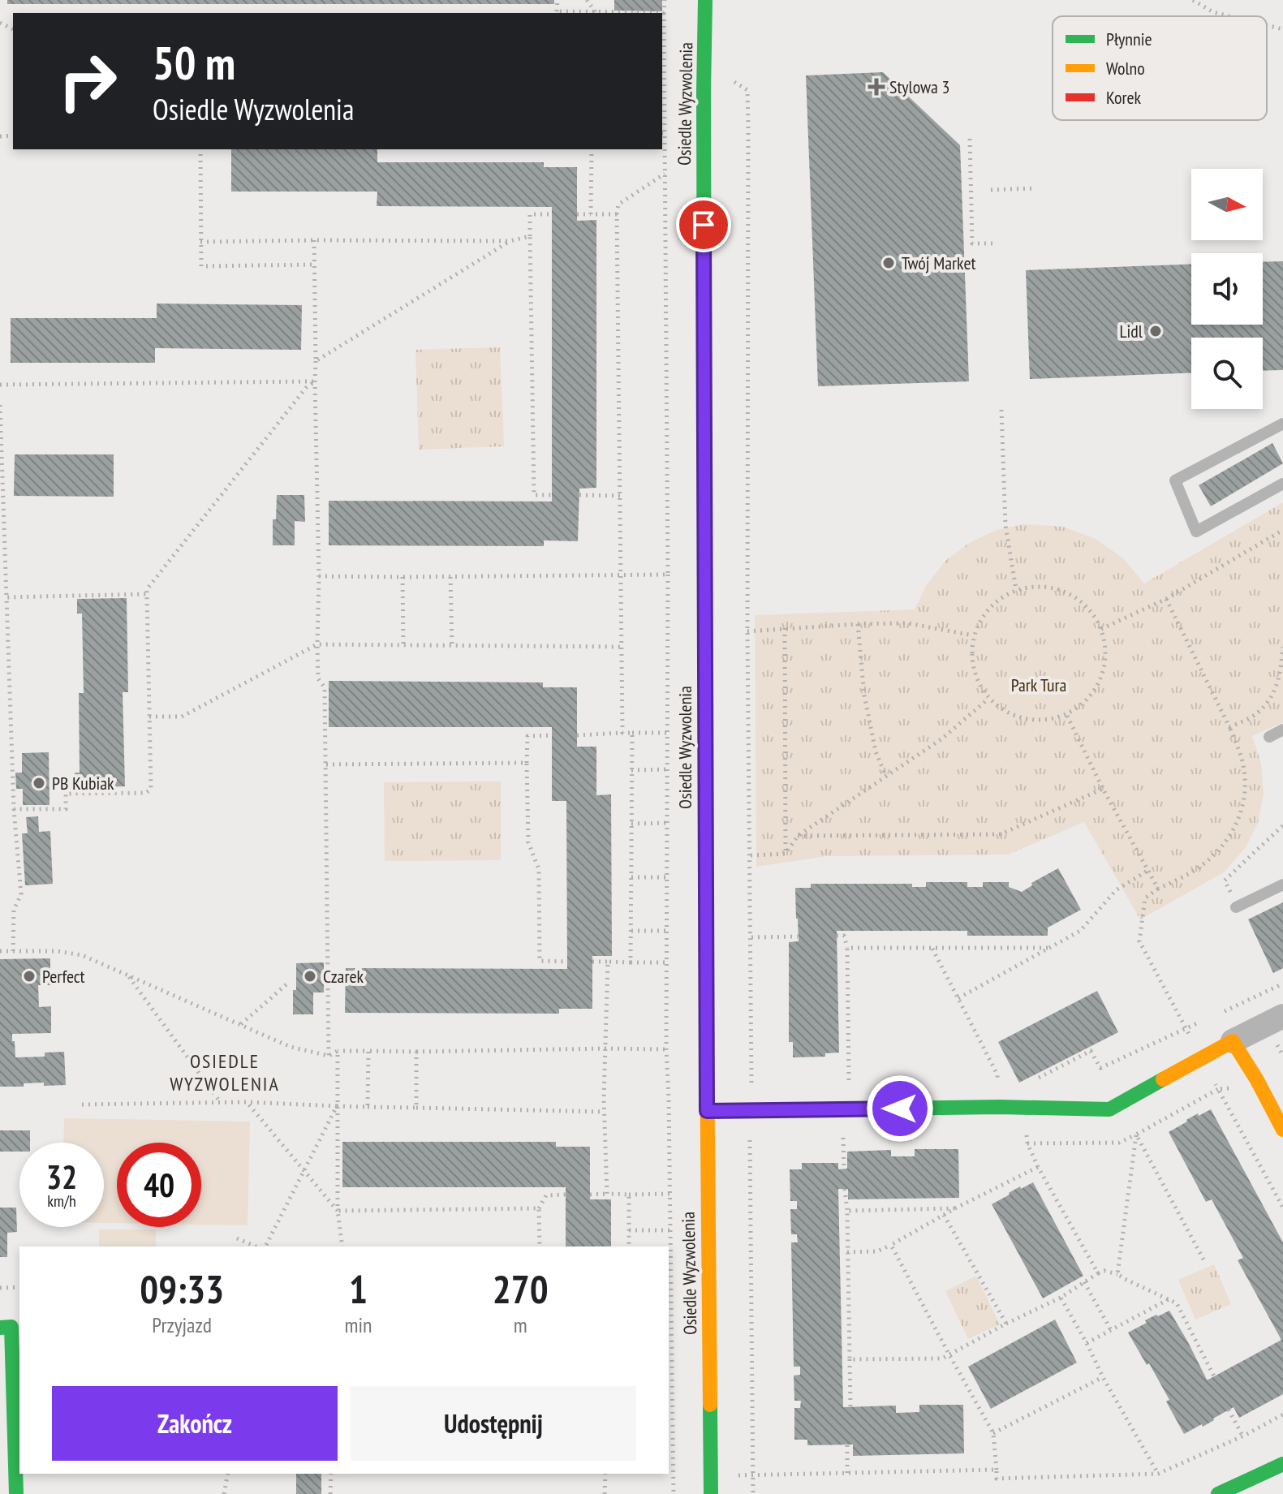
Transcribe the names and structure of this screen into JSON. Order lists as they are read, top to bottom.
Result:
{
  "streets": {
    "street": ["Osiedle Wyzwolenia"]
  },
  "districts": ["OSIEDLE WYZWOLENIA"],
  "parks": ["Park Tura"],
  "places": {
    "health": ["Stylowa 3"],
    "other": [
      "Twój Market",
      "Lidl",
      "PB Kubiak",
      "Perfect",
      "Czarek"
    ]
  },
  "legend": ["Płynnie", "Wolno", "Korek"],
  "north": "right",
  "page": {
    "turn": ["50 m", "Osiedle Wyzwolenia"],
    "speed": "32 km/h",
    "limit": "40",
    "eta": [
      "09:33",
      "Przyjazd",
      "1",
      "min",
      "270",
      "m"
    ],
    "buttons": ["Zakończ", "Udostępnij"]
  }
}
